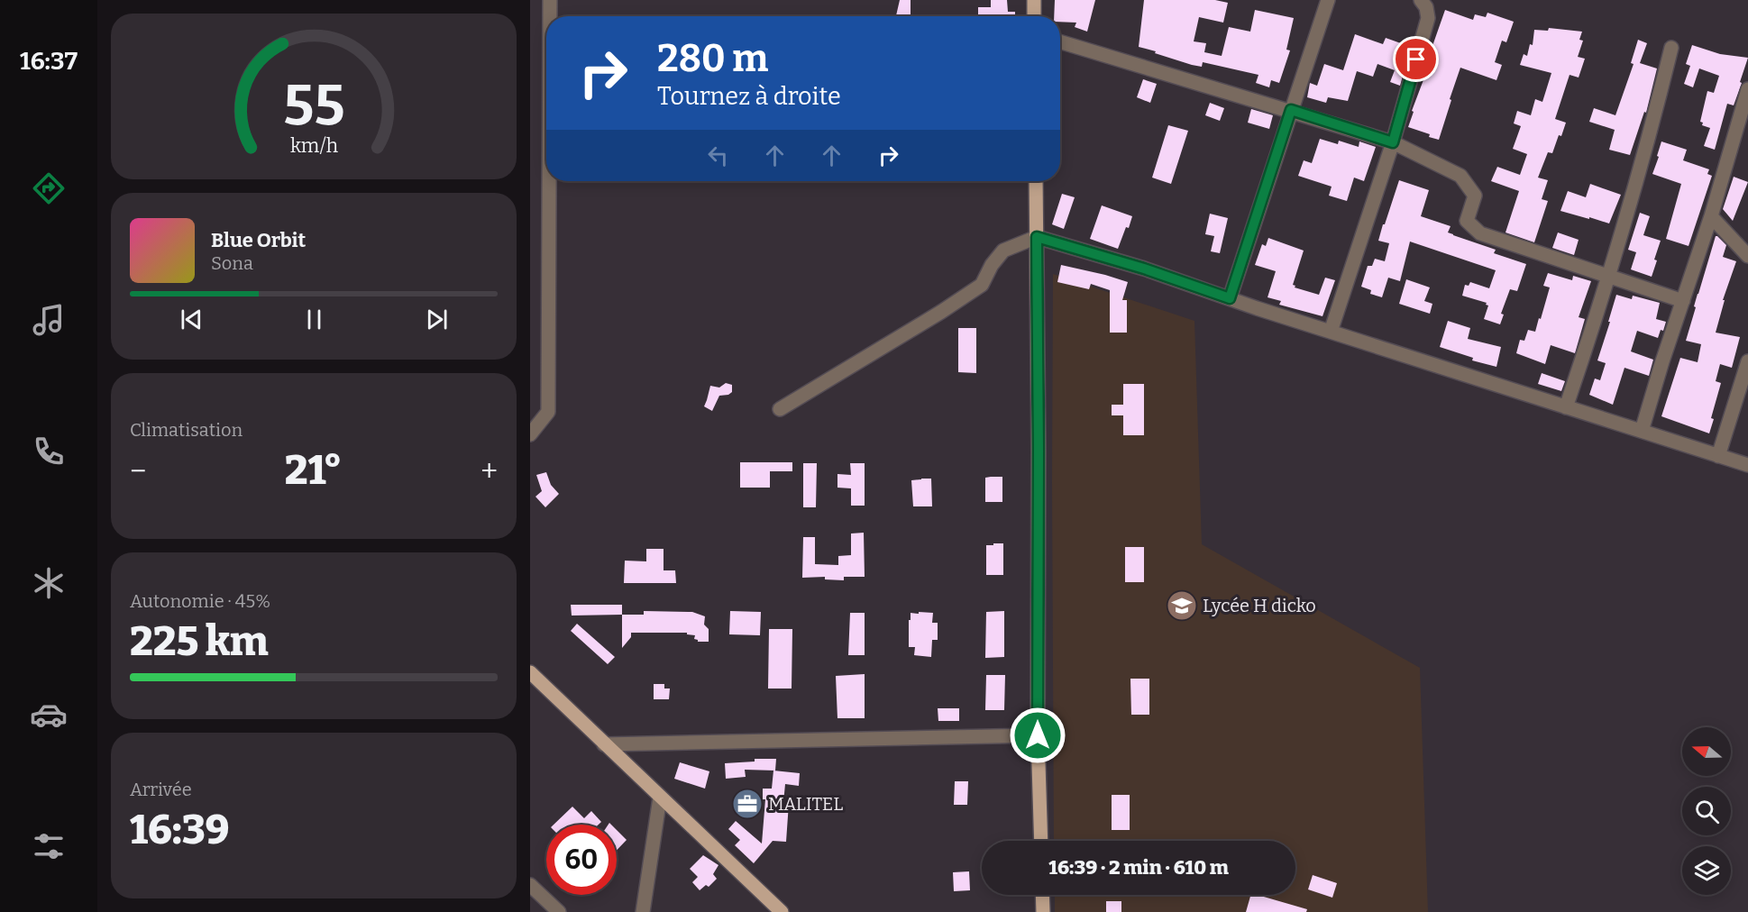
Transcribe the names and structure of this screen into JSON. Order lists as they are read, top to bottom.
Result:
{
  "places": {
    "school or university": ["Lycée H dicko"],
    "office": ["MALITEL"]
  },
  "north": "left",
  "page": {
    "tabs": "16:37",
    "turn": ["280 m", "Tournez à droite"],
    "song": ["Blue Orbit", "Sona"],
    "tile": [
      "Climatisation",
      ["Autonomie · 45%", "225 km"],
      ["Arrivée", "16:39"]
    ],
    "heat": ["−", "21°", "+"],
    "limit": "60",
    "trip": "16:39 · 2 min · 610 m",
    "gauge": ["55", "km/h"]
  }
}
